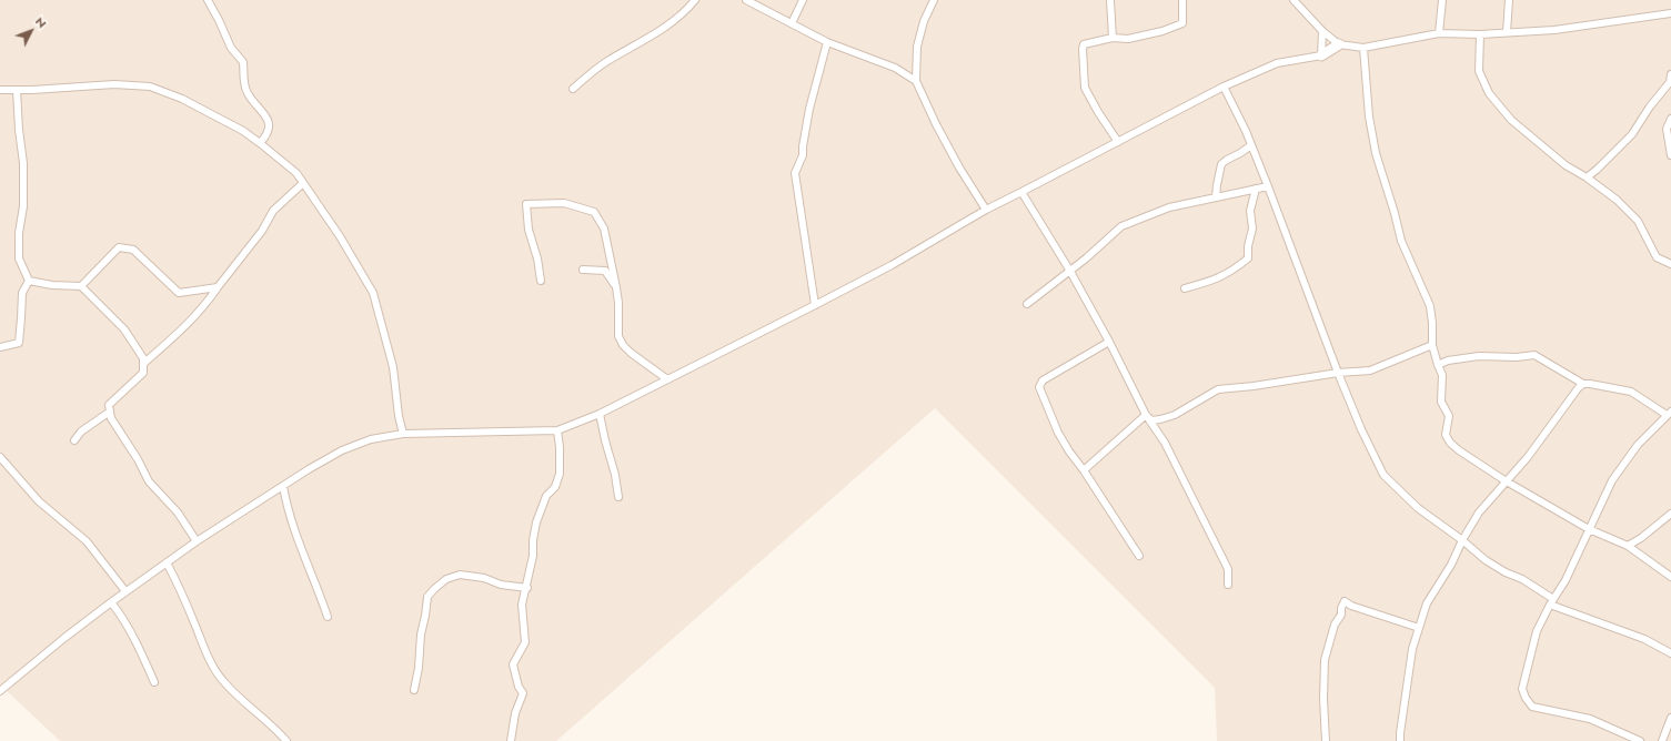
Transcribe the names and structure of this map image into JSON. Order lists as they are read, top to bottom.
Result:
{
  "north": "top right"
}
